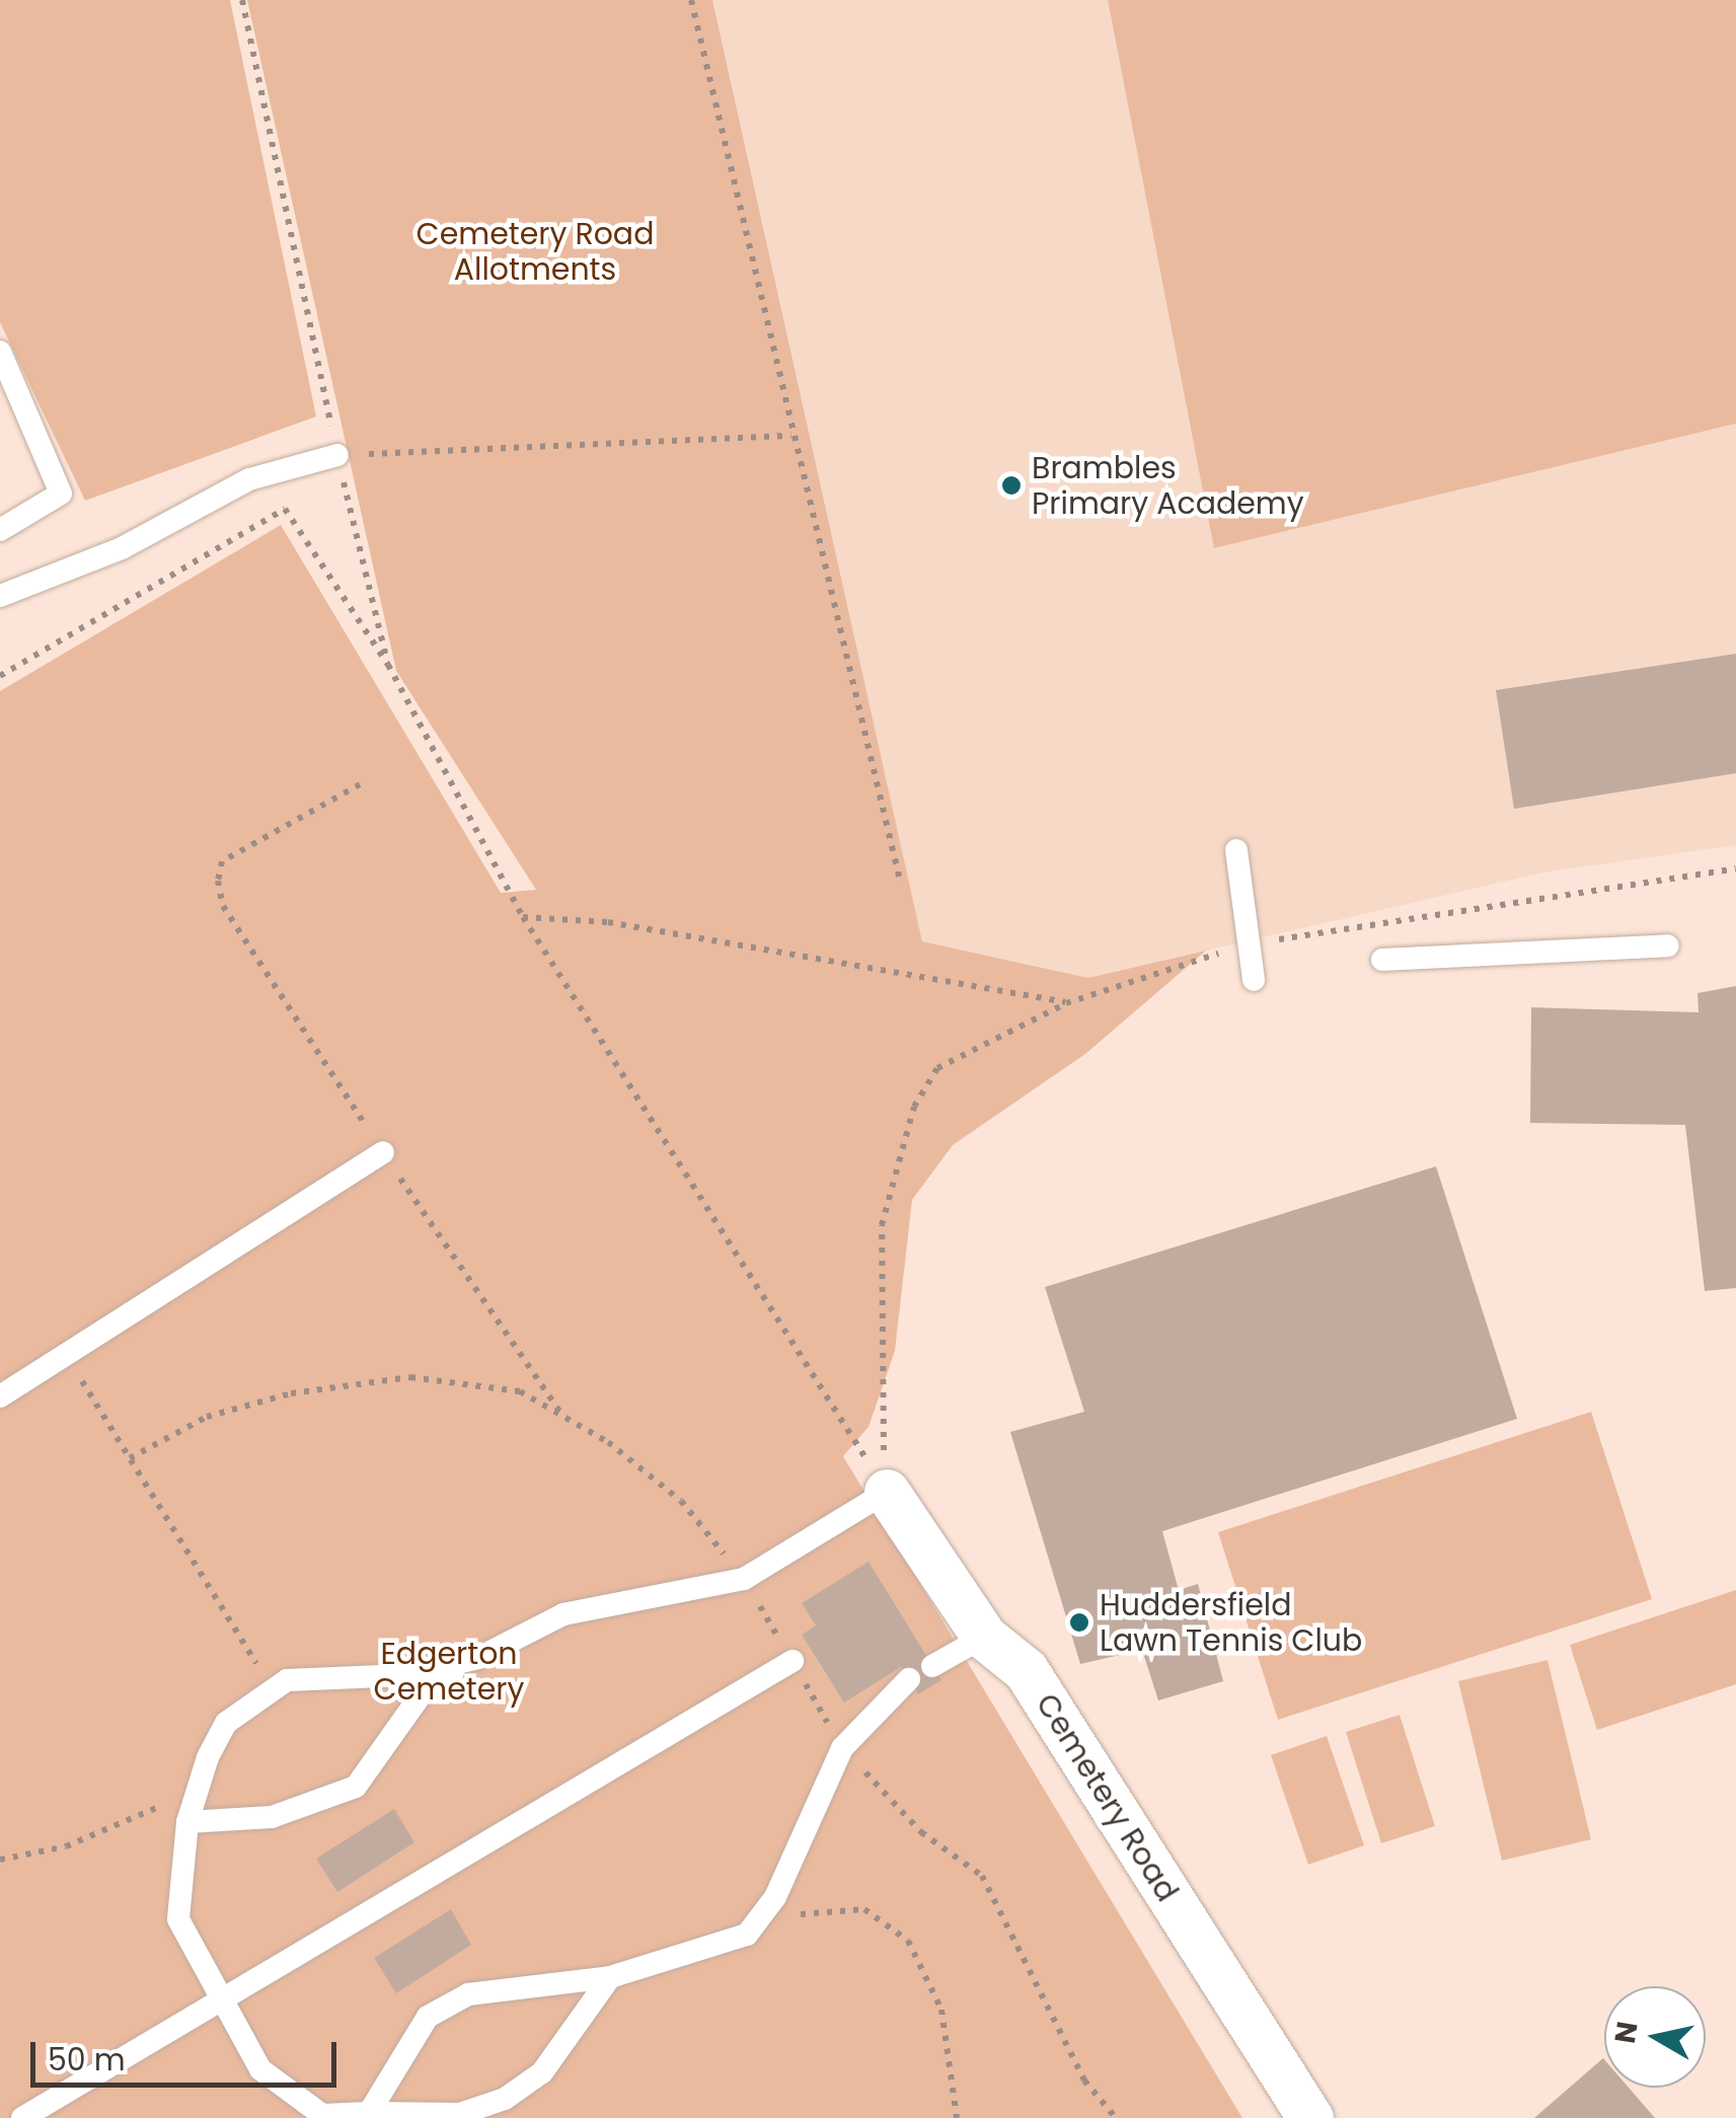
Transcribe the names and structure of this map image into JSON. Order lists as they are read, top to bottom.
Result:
{
  "streets": {
    "street": ["Cemetery Road"]
  },
  "parks": ["Cemetery Road Allotments", "Edgerton Cemetery"],
  "places": ["Brambles Primary Academy", "Huddersfield Lawn Tennis Club"],
  "scale_bar": "50 m",
  "north": "left"
}
